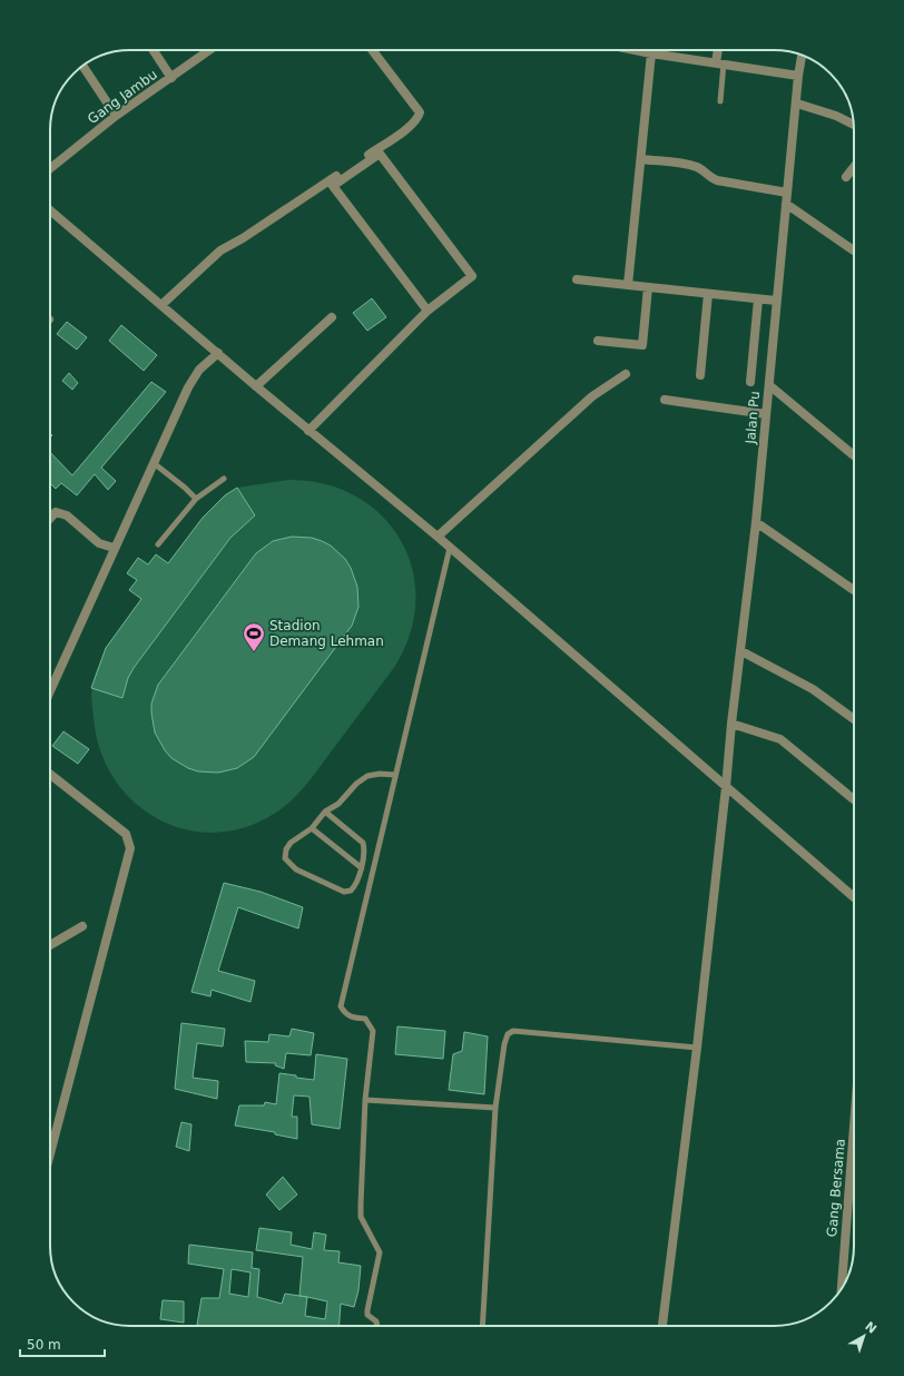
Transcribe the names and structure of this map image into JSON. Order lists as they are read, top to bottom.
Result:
{
  "streets": {
    "street": ["Gang Jambu", "Jalan Pu", "Gang Bersama"]
  },
  "places": {
    "sports": ["Stadion Demang Lehman"]
  },
  "scale_bar": "50 m",
  "north": "top right"
}
